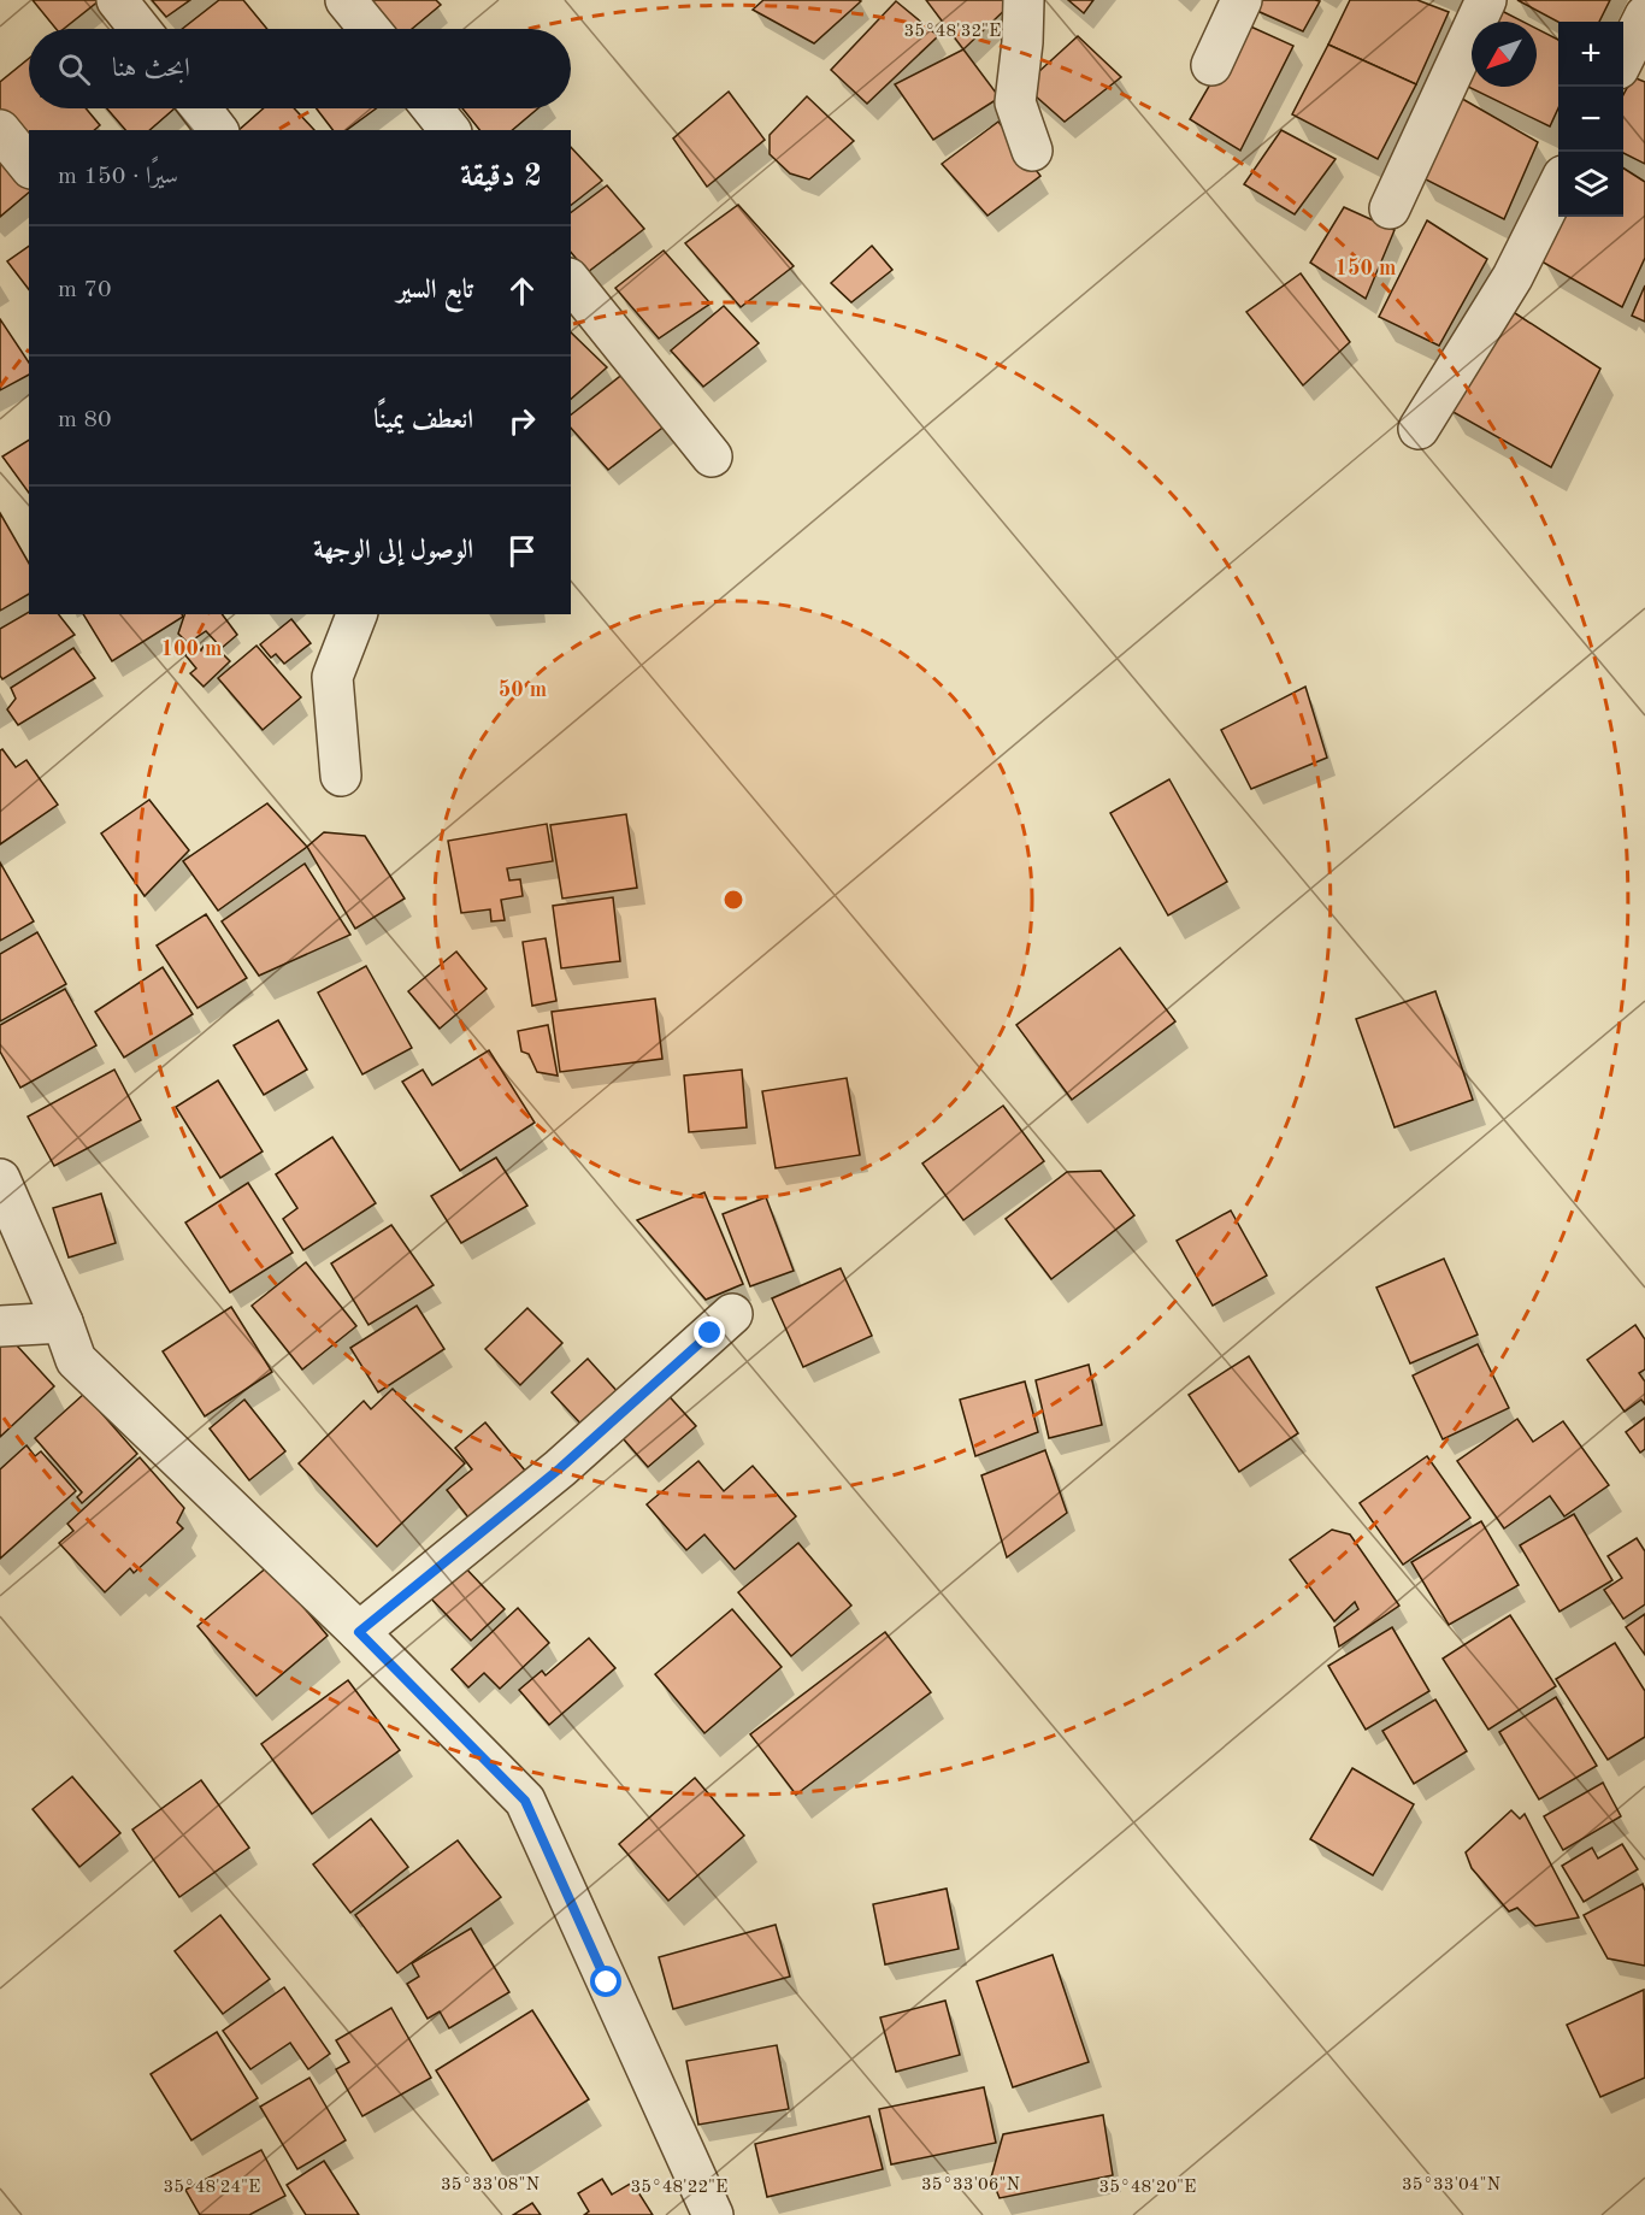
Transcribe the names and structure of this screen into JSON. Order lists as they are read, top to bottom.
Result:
{
  "north": "bottom left",
  "page": {
    "map_buttons": ["+", "−"],
    "search": "ابحث هنا",
    "heading": ["2 دقيقة", "سيرًا · 150 m"],
    "list": [
      ["تابع السير", "70 m"],
      ["انعطف يمينًا", "80 m"],
      "الوصول إلى الوجهة"
    ]
  },
  "coordinates": [
    "35°48'32\"E",
    "35°33'08\"N",
    "35°33'06\"N",
    "35°33'04\"N",
    "35°48'24\"E",
    "35°48'22\"E",
    "35°48'20\"E"
  ],
  "rings": ["150 m", "100 m", "50 m"]
}
